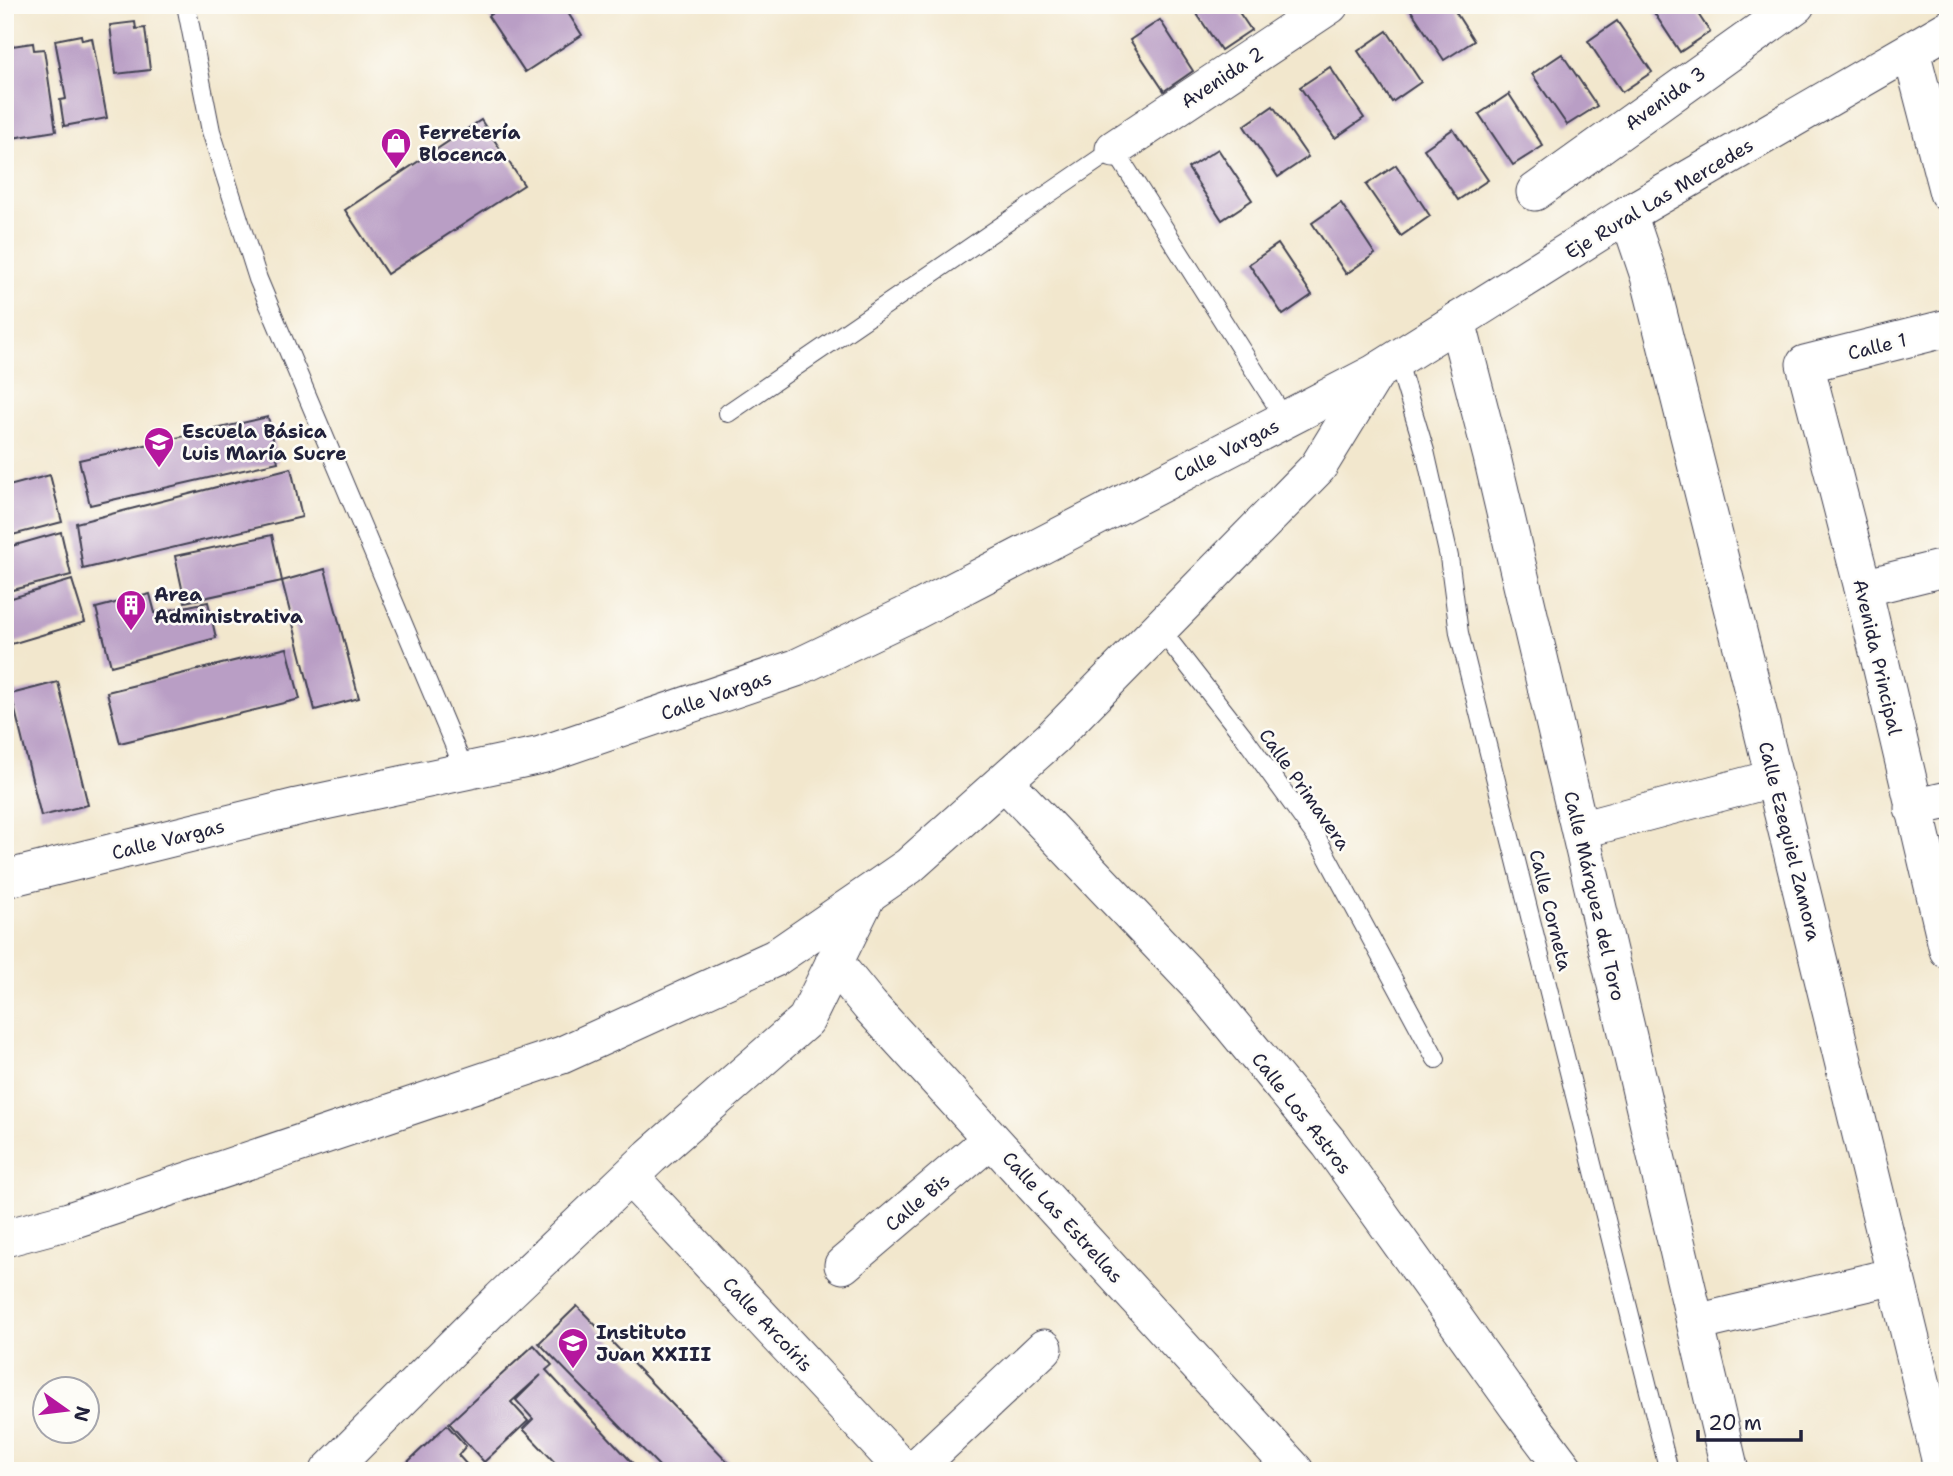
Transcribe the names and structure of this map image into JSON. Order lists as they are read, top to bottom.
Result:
{
  "streets": {
    "street": [
      "Avenida 2",
      "Avenida 3",
      "Eje Rural Las Mercedes",
      "Calle 1",
      "Calle Vargas",
      "Avenida Principal",
      "Calle Ezequiel Zamora",
      "Calle Márquez del Toro",
      "Calle Los Astros",
      "Calle Bis",
      "Calle Las Estrellas",
      "Calle Arcoíris"
    ],
    "lane": ["Calle Primavera", "Calle Corneta"]
  },
  "crossings": [
    ["Eje Rural Las Mercedes", "Calle Vargas"],
    ["Eje Rural Las Mercedes", "Calle Ezequiel Zamora"],
    ["Eje Rural Las Mercedes", "Calle Márquez del Toro"],
    ["Eje Rural Las Mercedes", "Calle Corneta"],
    ["Calle 1", "Avenida Principal"],
    ["Calle Vargas", "Calle Corneta"],
    ["Calle Bis", "Calle Las Estrellas"]
  ],
  "places": {
    "shop": ["Ferretería Blocenca"],
    "school or university": ["Escuela Básica Luis María Sucre", "Instituto Juan XXIII"],
    "building": ["Area Administrativa"]
  },
  "scale_bar": "20 m",
  "north": "right"
}
